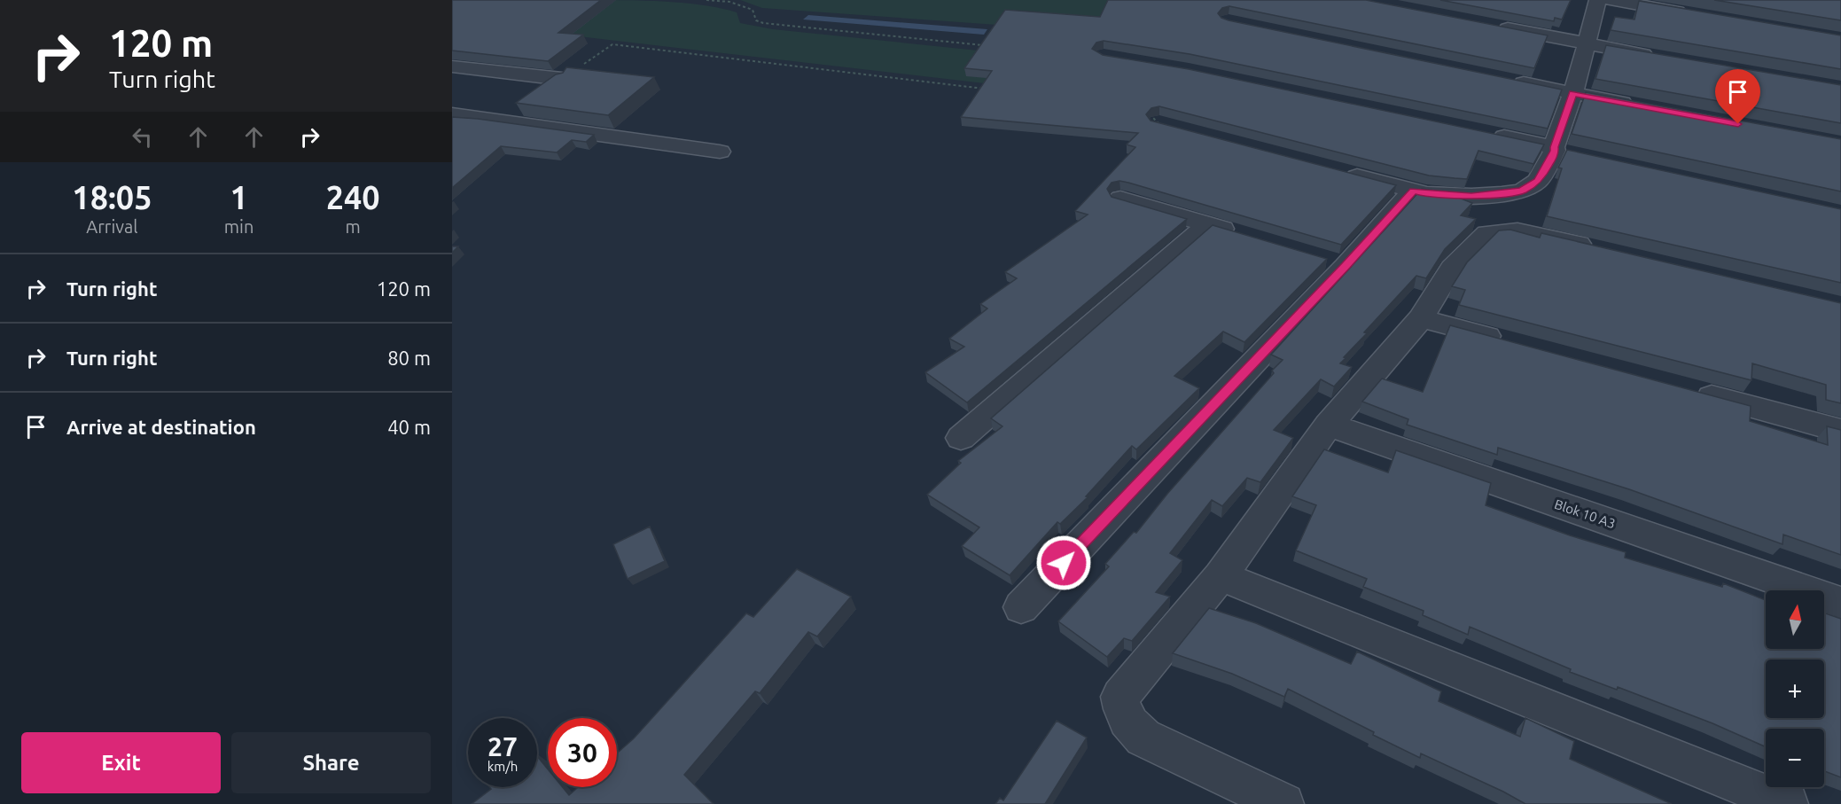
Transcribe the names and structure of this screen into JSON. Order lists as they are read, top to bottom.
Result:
{
  "streets": {
    "street": ["Blok 10 A3"]
  },
  "north": "top",
  "page": {
    "turn": ["120 m", "Turn right"],
    "eta": [
      "18:05",
      "Arrival",
      "1",
      "min",
      "240",
      "m"
    ],
    "list": [
      {
        "name": "Turn right",
        "value": "120 m"
      },
      {
        "name": "Turn right",
        "value": "80 m"
      },
      {
        "name": "Arrive at destination",
        "value": "40 m"
      }
    ],
    "map_buttons": ["+", "−"],
    "speed": "27 km/h",
    "limit": "30",
    "buttons": ["Exit", "Share"]
  }
}
